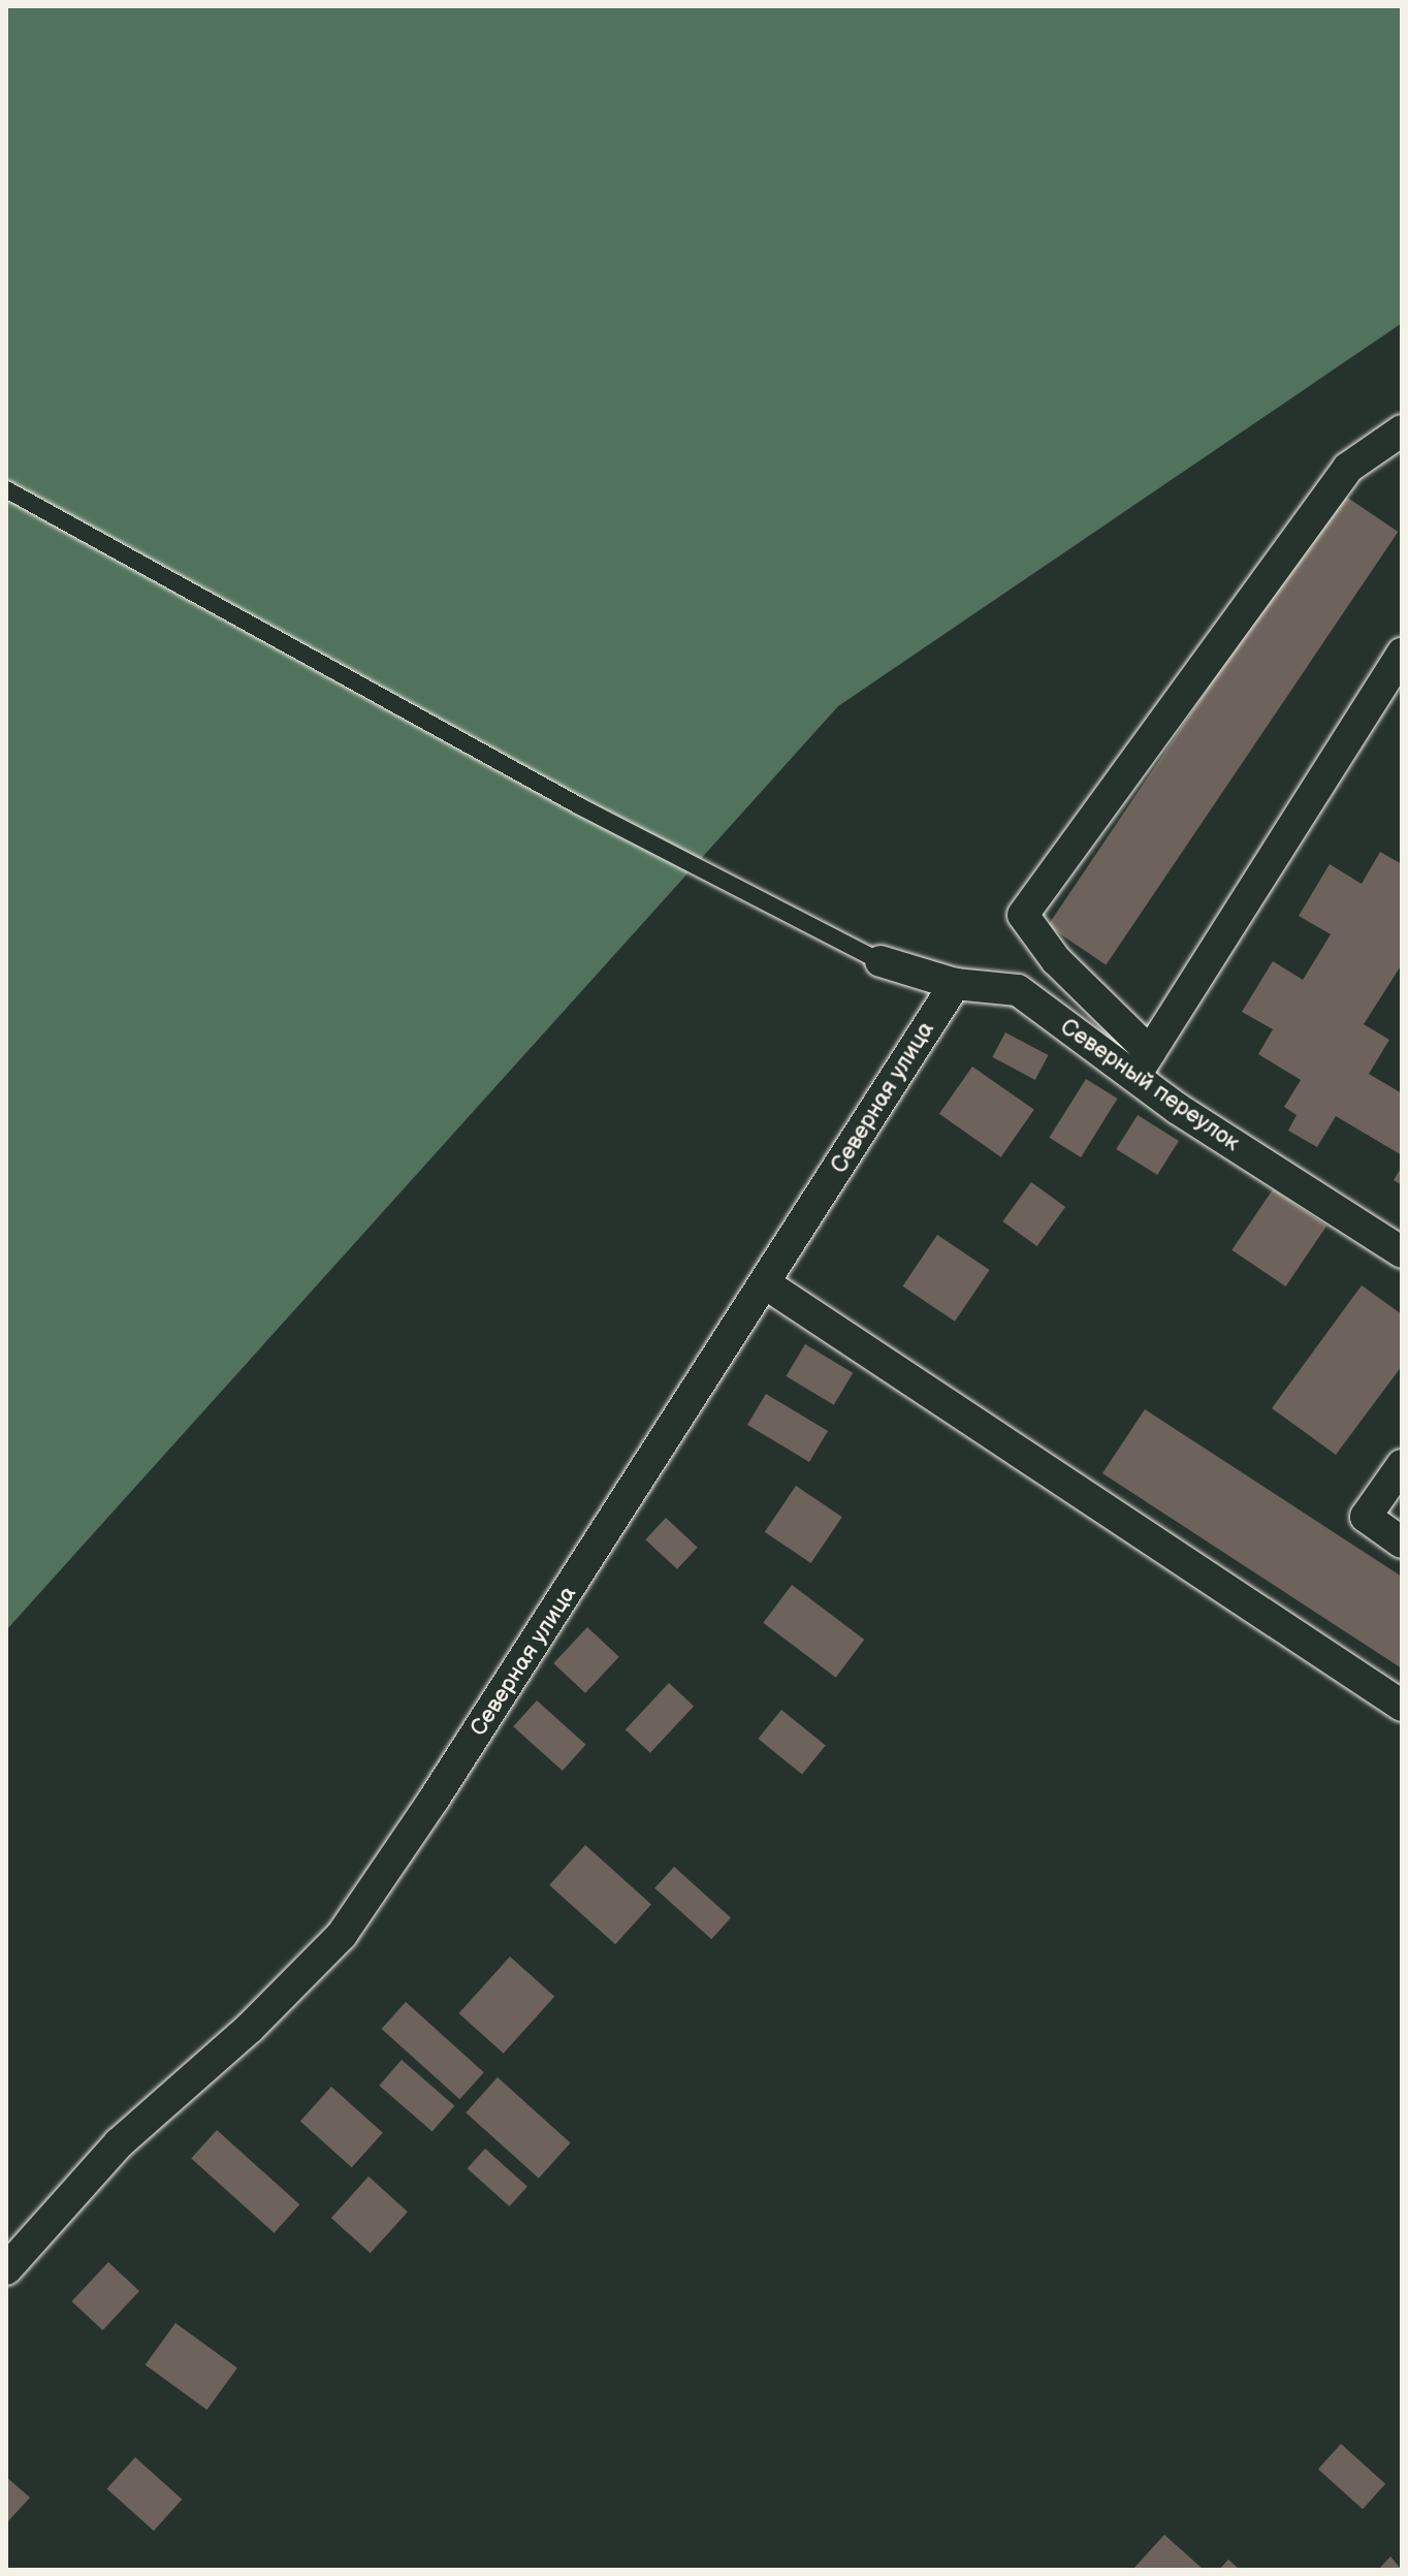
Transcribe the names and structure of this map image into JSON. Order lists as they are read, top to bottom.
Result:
{
  "streets": {
    "street": ["Северный переулок", "Северная улица"]
  },
  "crossings": [
    ["Северный переулок", "Северная улица"]
  ]
}
